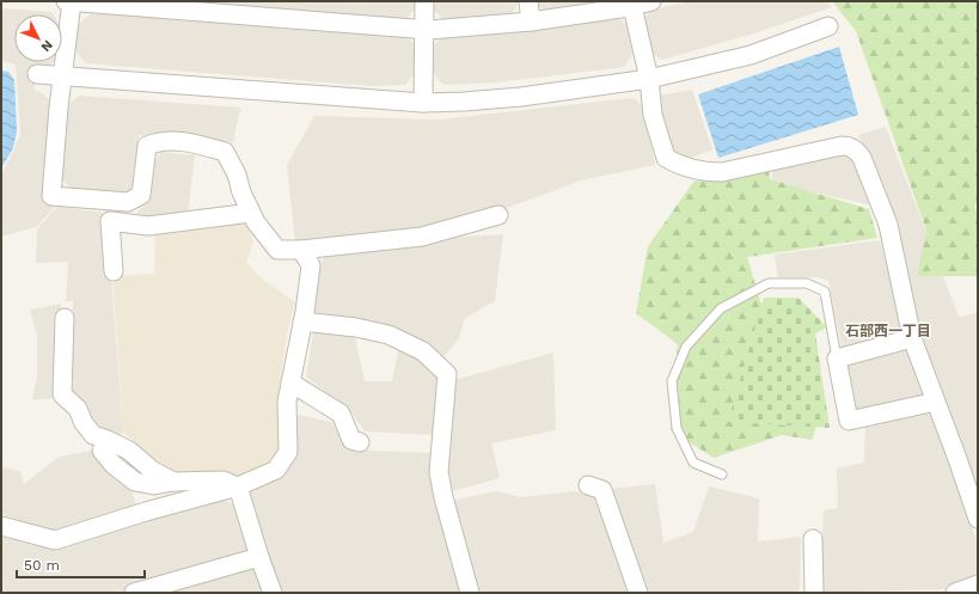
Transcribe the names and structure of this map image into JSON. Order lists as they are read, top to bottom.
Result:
{
  "districts": ["石部西一丁目"],
  "scale_bar": "50 m",
  "north": "bottom right"
}
